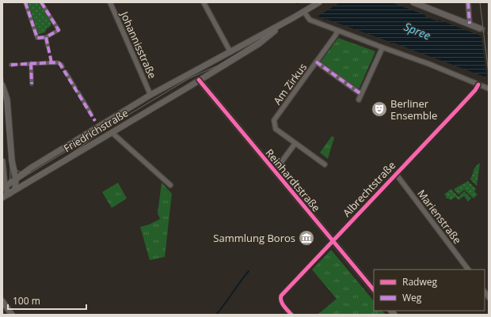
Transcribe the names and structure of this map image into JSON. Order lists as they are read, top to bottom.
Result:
{
  "streets": {
    "main road": ["Friedrichstraße", "Reinhardtstraße"],
    "street": [
      "Johannisstraße",
      "Am Zirkus",
      "Albrechtstraße",
      "Marienstraße"
    ]
  },
  "crossings": [
    ["Johannisstraße", "Friedrichstraße"],
    ["Friedrichstraße", "Reinhardtstraße"],
    ["Reinhardtstraße", "Albrechtstraße"],
    ["Albrechtstraße", "Marienstraße"]
  ],
  "water": ["Spree"],
  "places": {
    "theatre": ["Berliner Ensemble"],
    "museum": ["Sammlung Boros"]
  },
  "legend": ["Radweg", "Weg"],
  "scale_bar": "100 m"
}
